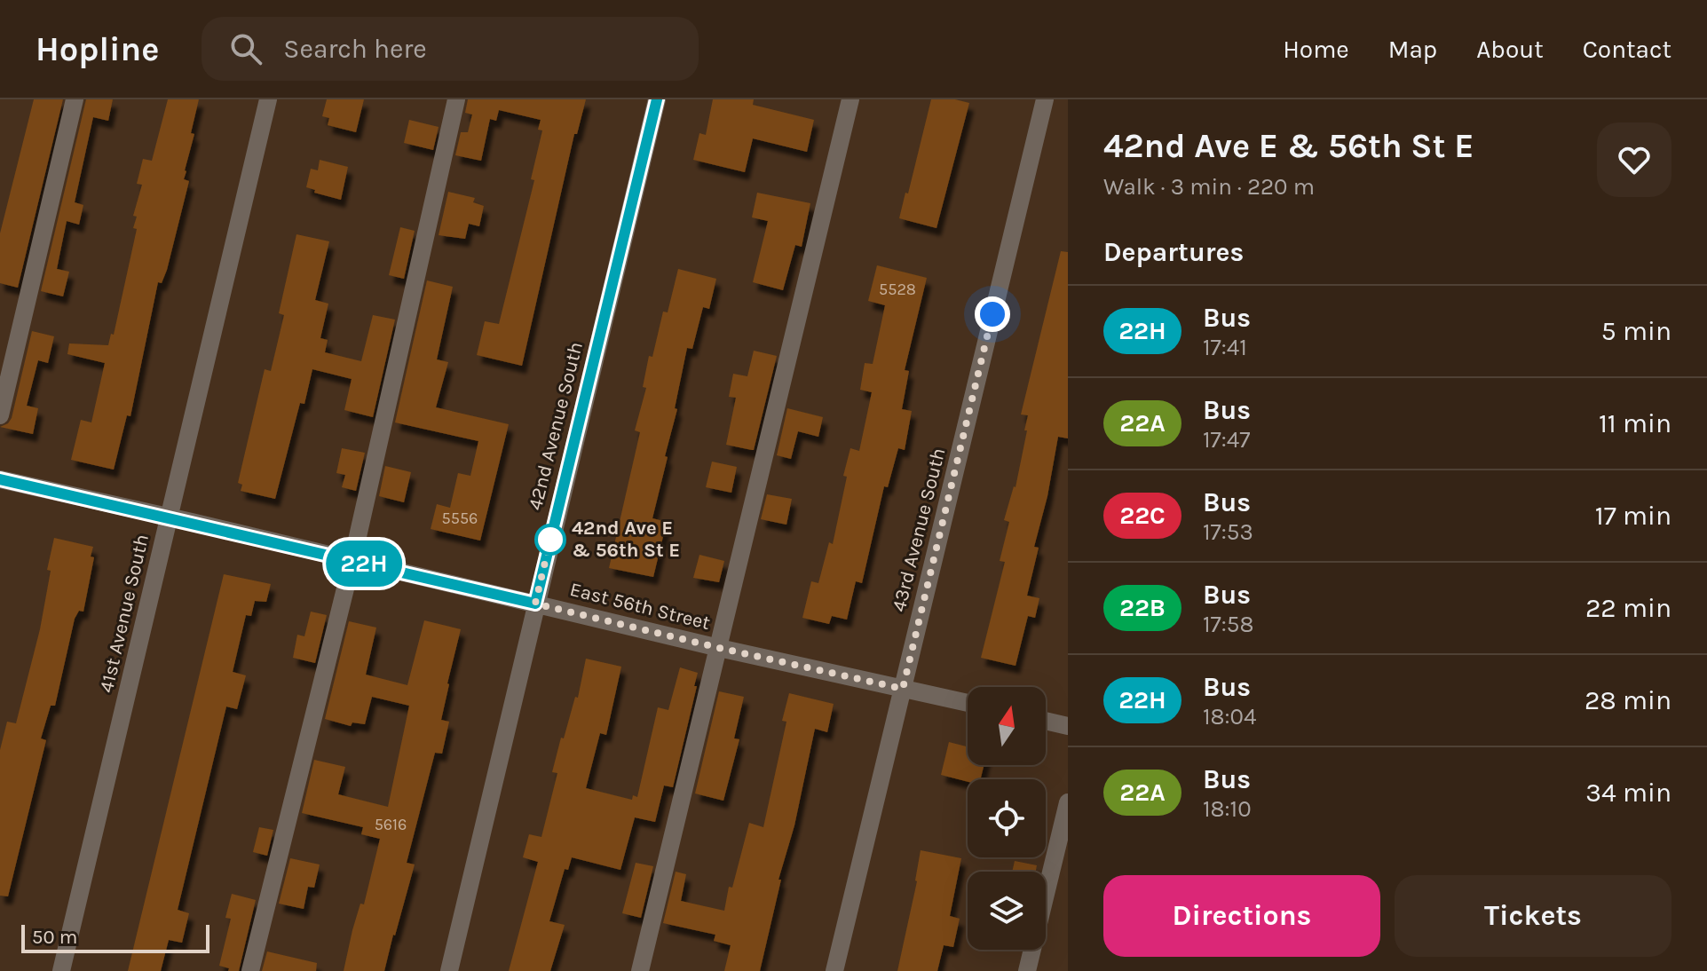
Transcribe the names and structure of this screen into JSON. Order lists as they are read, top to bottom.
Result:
{
  "streets": {
    "street": [
      "42nd Avenue South",
      "43rd Avenue South",
      "East 56th Street",
      "41st Avenue South"
    ]
  },
  "crossings": [
    ["42nd Avenue South", "East 56th Street"],
    ["43rd Avenue South", "East 56th Street"],
    ["East 56th Street", "41st Avenue South"]
  ],
  "places": ["42nd Ave E & 56th St E"],
  "lines": ["bus line 22H"],
  "house_numbers": ["5528", "5556", "5616"],
  "scale_bar": "50 m",
  "north": "top",
  "page": {
    "header": "Hopline",
    "search": "Search here",
    "nav": [
      "Home",
      "Map",
      "About",
      "Contact"
    ],
    "on_map": "22H",
    "heading": [
      ["42nd Ave E & 56th St E", "Walk · 3 min · 220 m"],
      "Departures"
    ],
    "list": [
      {
        "mark": "22H",
        "name": "Bus",
        "note": "17:41",
        "value": "5 min"
      },
      {
        "mark": "22A",
        "name": "Bus",
        "note": "17:47",
        "value": "11 min"
      },
      {
        "mark": "22C",
        "name": "Bus",
        "note": "17:53",
        "value": "17 min"
      },
      {
        "mark": "22B",
        "name": "Bus",
        "note": "17:58",
        "value": "22 min"
      },
      {
        "mark": "22H",
        "name": "Bus",
        "note": "18:04",
        "value": "28 min"
      },
      {
        "mark": "22A",
        "name": "Bus",
        "note": "18:10",
        "value": "34 min"
      }
    ],
    "buttons": ["Directions", "Tickets"],
    "scale": "50 m"
  }
}
